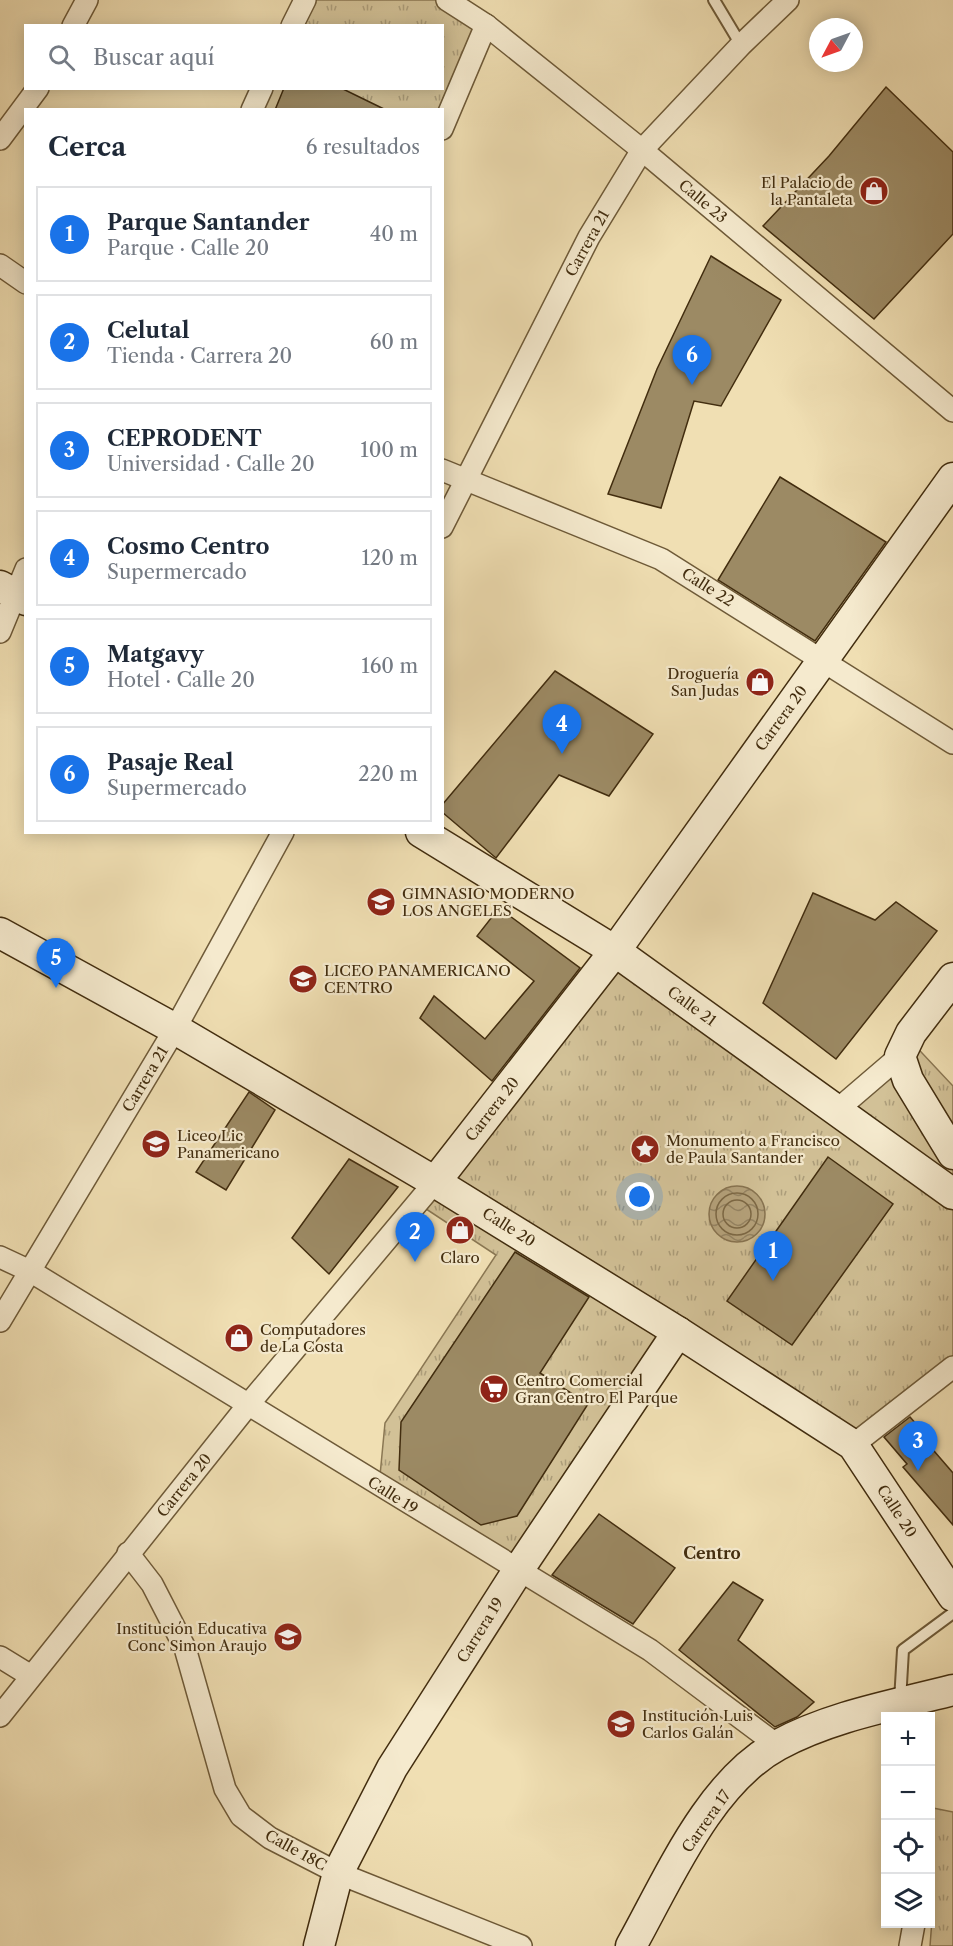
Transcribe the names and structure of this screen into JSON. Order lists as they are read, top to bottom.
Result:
{
  "streets": {
    "main road": [
      "Carrera 20",
      "Calle 21",
      "Calle 20",
      "Carrera 19",
      "Carrera 17"
    ],
    "street": [
      "Calle 23",
      "Carrera 21",
      "Calle 22",
      "Calle 19",
      "Calle 18C"
    ]
  },
  "crossings": [
    ["Calle 23", "Carrera 21"],
    ["Carrera 21", "Calle 22"],
    ["Carrera 21", "Calle 20"],
    ["Carrera 21", "Calle 19"],
    ["Calle 22", "Carrera 20"],
    ["Carrera 20", "Calle 21"],
    ["Carrera 20", "Calle 20"],
    ["Carrera 20", "Calle 19"],
    ["Carrera 20", "Calle 18C"],
    ["Calle 20", "Carrera 19"],
    ["Calle 19", "Carrera 19"],
    ["Calle 19", "Carrera 17"],
    ["Carrera 19", "Calle 18C"]
  ],
  "districts": ["Centro"],
  "places": {
    "shop": [
      "El Palacio de la Pantaleta",
      "Droguería San Judas",
      "Claro",
      "Computadores de La Costa"
    ],
    "school or university": [
      "GIMNASIO MODERNO LOS ANGELES",
      "LICEO PANAMERICANO CENTRO",
      "Liceo Lic Panamericano",
      "Institución Educativa Conc Simon Araujo",
      "Institución Luis Carlos Galán"
    ],
    "place": ["Monumento a Francisco de Paula Santander"],
    "supermarket": ["Centro Comercial Gran Centro El Parque"]
  },
  "north": "bottom left",
  "page": {
    "search": "Buscar aquí",
    "heading": ["Cerca", "6 resultados"],
    "list": [
      {
        "mark": "1",
        "name": "Parque Santander",
        "note": "Parque · Calle 20",
        "value": "40 m"
      },
      {
        "mark": "2",
        "name": "Celutal",
        "note": "Tienda · Carrera 20",
        "value": "60 m"
      },
      {
        "mark": "3",
        "name": "CEPRODENT",
        "note": "Universidad · Calle 20",
        "value": "100 m"
      },
      {
        "mark": "4",
        "name": "Cosmo Centro",
        "note": "Supermercado",
        "value": "120 m"
      },
      {
        "mark": "5",
        "name": "Matgavy",
        "note": "Hotel · Calle 20",
        "value": "160 m"
      },
      {
        "mark": "6",
        "name": "Pasaje Real",
        "note": "Supermercado",
        "value": "220 m"
      }
    ],
    "pins": [
      "6",
      "4",
      "5",
      "2",
      "1",
      "3"
    ],
    "map_buttons": ["+", "−"]
  }
}
